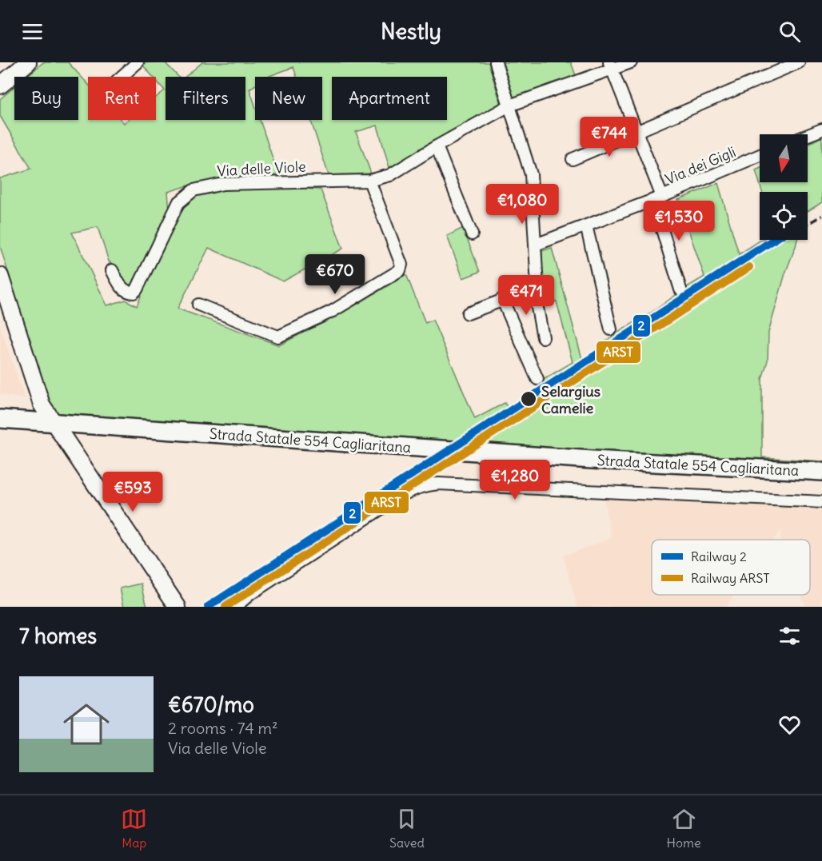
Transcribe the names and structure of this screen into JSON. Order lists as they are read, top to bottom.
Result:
{
  "streets": {
    "main road": ["Strada Statale 554 Cagliaritana"],
    "street": ["Via dei Gigli", "Via delle Viole"]
  },
  "places": ["Selargius Camelie"],
  "lines": ["rail line 2", "rail line ARST"],
  "legend": ["Railway 2", "Railway ARST"],
  "north": "bottom",
  "page": {
    "header": "Nestly",
    "chip": [
      "Buy",
      "Rent",
      "Filters",
      "New",
      "Apartment"
    ],
    "price": [
      "€744",
      "€1,080",
      "€1,530",
      "€670",
      "€471",
      "€1,280",
      "€593"
    ],
    "heading": "7 homes",
    "list": [
      {
        "name": "€670/mo",
        "note": "2 rooms · 74 m² · Via delle Viole"
      }
    ],
    "tabs": ["Map", "Saved", "Home"]
  }
}
